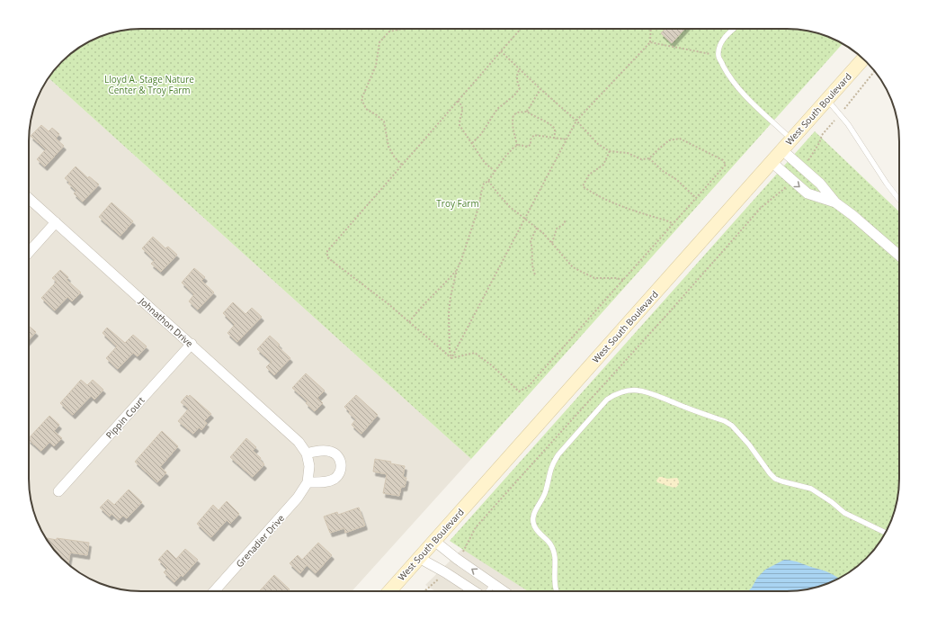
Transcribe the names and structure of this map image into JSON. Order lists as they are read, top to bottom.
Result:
{
  "streets": {
    "main road": ["West South Boulevard"],
    "street": ["Johnathon Drive", "Pippin Court", "Grenadier Drive"]
  },
  "crossings": [
    ["Johnathon Drive", "Pippin Court"],
    ["Johnathon Drive", "Grenadier Drive"]
  ],
  "parks": ["Lloyd A. Stage Nature Center & Troy Farm", "Troy Farm"]
}
